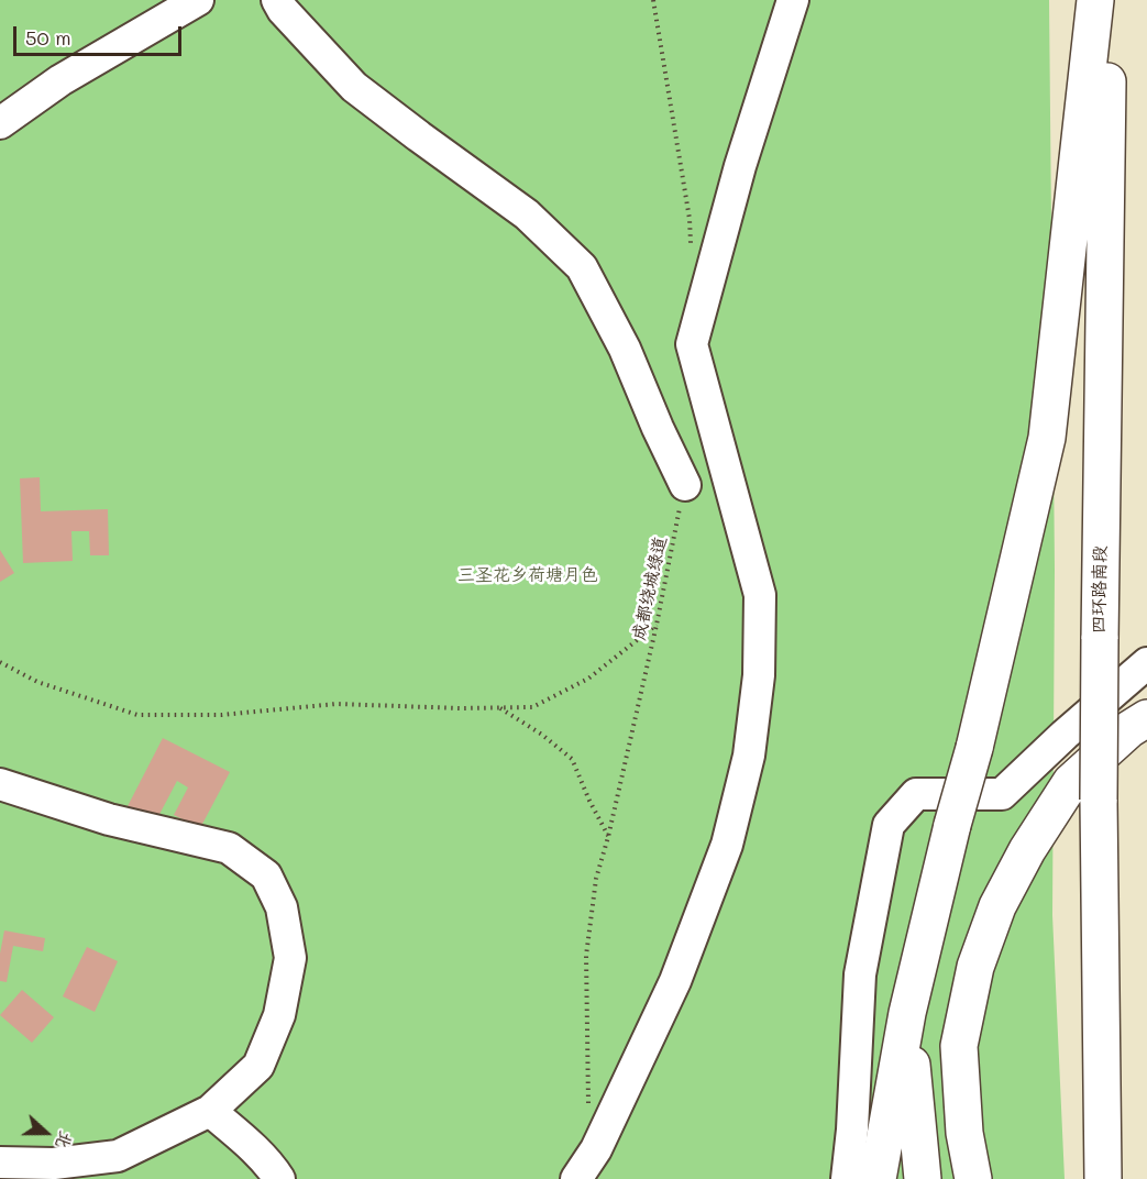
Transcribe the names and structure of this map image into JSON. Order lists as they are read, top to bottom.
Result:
{
  "streets": {
    "highway": ["四环路南段"],
    "path": ["成都绕城绿道"]
  },
  "parks": ["三圣花乡荷塘月色"],
  "scale_bar": "50 m",
  "north": "right"
}
